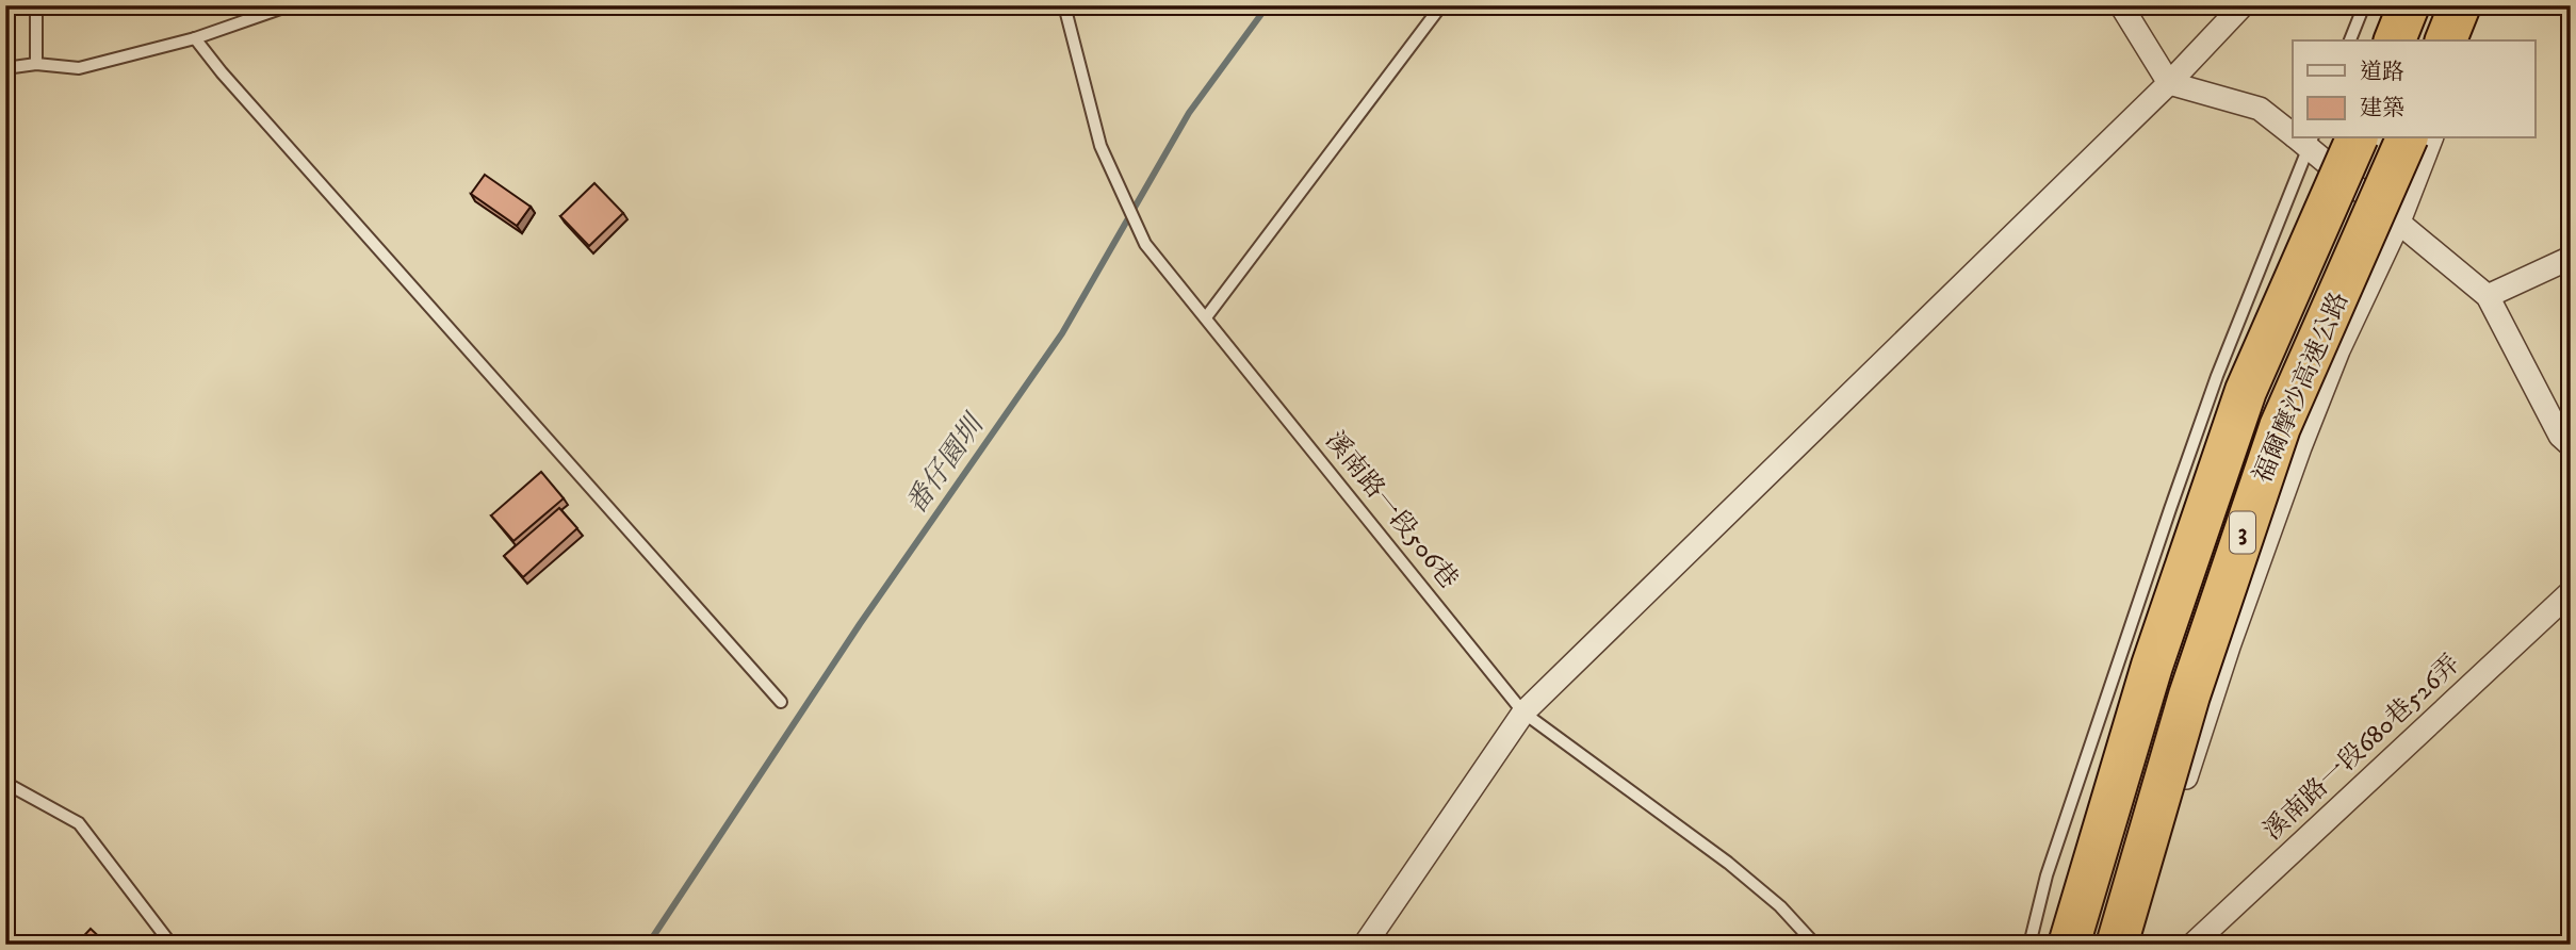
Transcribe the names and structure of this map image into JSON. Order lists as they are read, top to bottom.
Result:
{
  "streets": {
    "highway": ["福爾摩沙高速公路", "3"],
    "street": ["溪南路一段680巷526弄"],
    "lane": ["溪南路一段506巷"]
  },
  "water": ["番仔園圳"],
  "legend": ["道路", "建築"]
}
